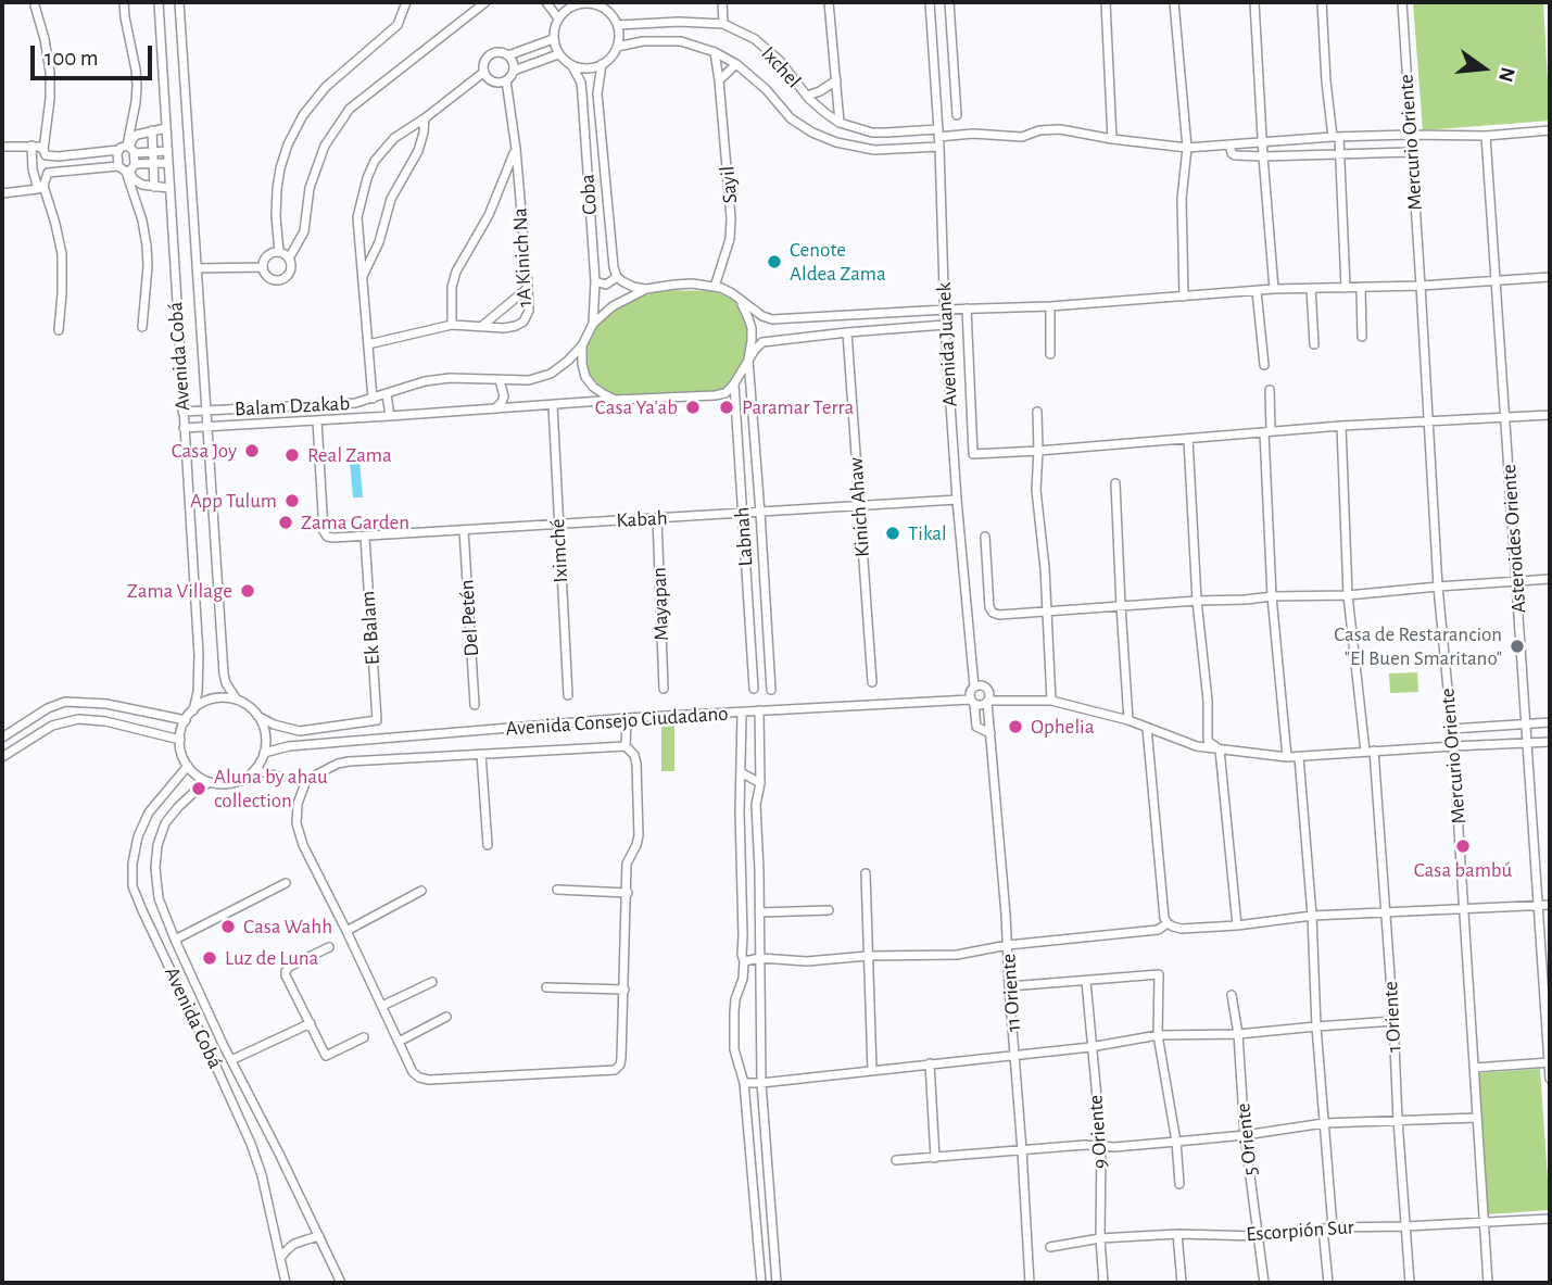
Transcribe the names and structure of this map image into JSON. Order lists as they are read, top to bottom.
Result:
{
  "streets": {
    "street": [
      "Ixchel",
      "Mercurio Oriente",
      "Sayil",
      "Coba",
      "1A Kinich Na",
      "Avenida Juanek",
      "Avenida Cobá",
      "Balam Dzakab",
      "Kinich Ahaw",
      "Kabah",
      "Labnah",
      "Asteroides Oriente",
      "Iximché",
      "Mayapan",
      "Del Petén",
      "Ek Balam",
      "Avenida Consejo Ciudadano",
      "11 Oriente",
      "1 Oriente",
      "9 Oriente",
      "5 Oriente",
      "Escorpión Sur"
    ]
  },
  "crossings": [
    ["Ixchel", "Coba"],
    ["Ixchel", "Avenida Juanek"],
    ["Mercurio Oriente", "Balam Dzakab"],
    ["Mercurio Oriente", "Escorpión Sur"],
    ["Sayil", "Coba"],
    ["Sayil", "Balam Dzakab"],
    ["Sayil", "Labnah"],
    ["Coba", "Balam Dzakab"],
    ["Coba", "Labnah"],
    ["Avenida Juanek", "Balam Dzakab"],
    ["Avenida Juanek", "Kabah"],
    ["Avenida Juanek", "Avenida Consejo Ciudadano"],
    ["Avenida Juanek", "11 Oriente"],
    ["Avenida Cobá", "Balam Dzakab"],
    ["Avenida Cobá", "Ek Balam"],
    ["Avenida Cobá", "Avenida Consejo Ciudadano"],
    ["Balam Dzakab", "Labnah"],
    ["Balam Dzakab", "Asteroides Oriente"],
    ["Kinich Ahaw", "Kabah"],
    ["Kabah", "Labnah"],
    ["Kabah", "Iximché"],
    ["Kabah", "Mayapan"],
    ["Kabah", "Del Petén"],
    ["Kabah", "Ek Balam"],
    ["Ek Balam", "Avenida Consejo Ciudadano"],
    ["Avenida Consejo Ciudadano", "11 Oriente"],
    ["1 Oriente", "Escorpión Sur"],
    ["9 Oriente", "Escorpión Sur"],
    ["5 Oriente", "Escorpión Sur"]
  ],
  "places": [
    "Cenote Aldea Zama",
    "Casa Ya'ab",
    "Paramar Terra",
    "Casa Joy",
    "Real Zama",
    "App Tulum",
    "Zama Garden",
    "Tikal",
    "Zama Village",
    "Casa de Restarancion \"El Buen Smaritano\"",
    "Ophelia",
    "Aluna by ahau collection",
    "Casa bambú",
    "Casa Wahh",
    "Luz de Luna"
  ],
  "scale_bar": "100 m",
  "north": "right"
}
